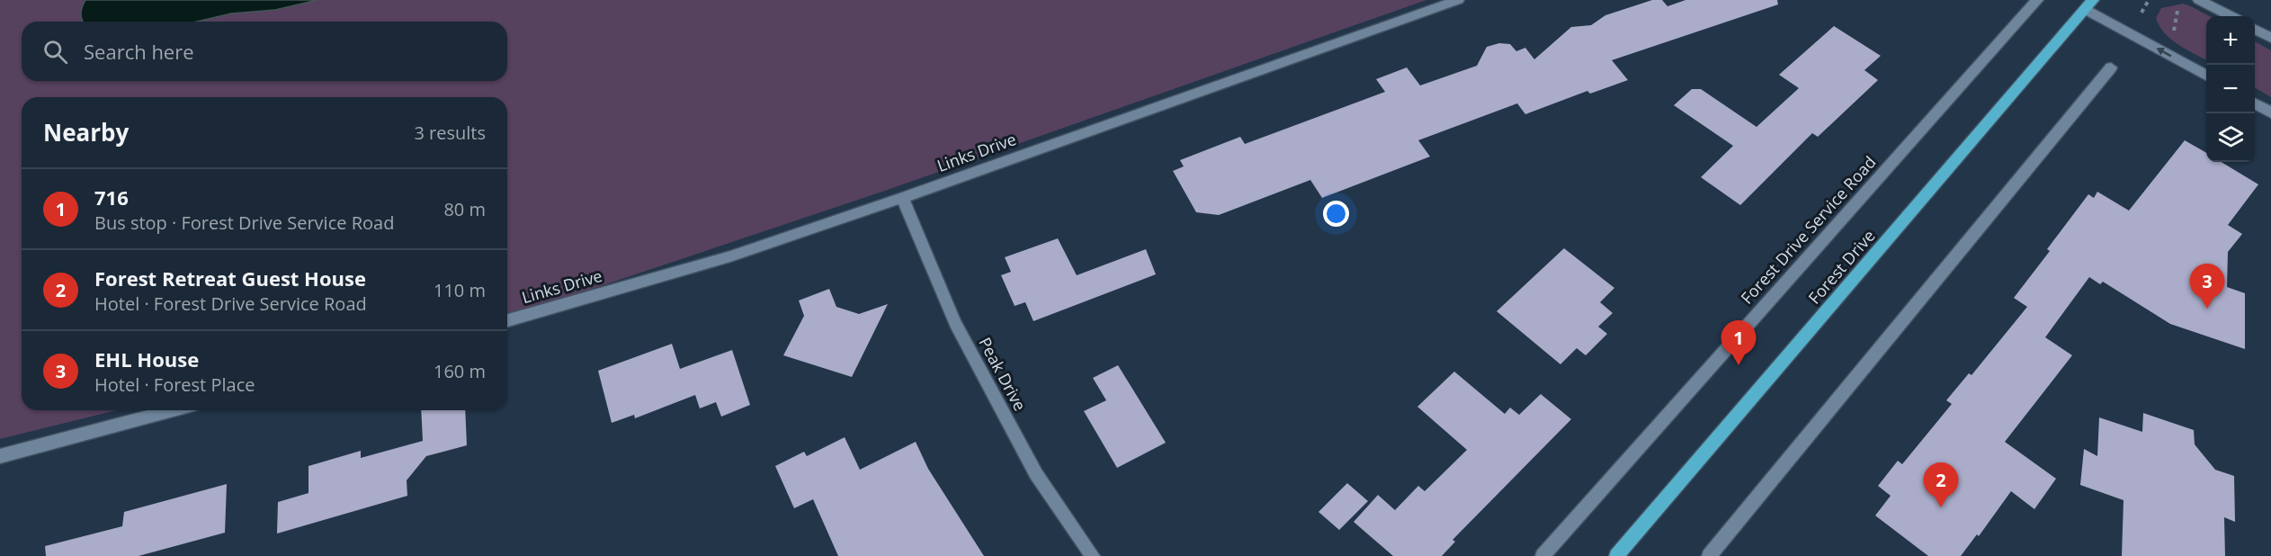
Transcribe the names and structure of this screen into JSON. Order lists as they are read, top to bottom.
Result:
{
  "streets": {
    "main road": ["Forest Drive"],
    "street": ["Links Drive", "Forest Drive Service Road", "Peak Drive"]
  },
  "crossings": [
    ["Links Drive", "Peak Drive"]
  ],
  "page": {
    "map_buttons": ["+", "−"],
    "search": "Search here",
    "heading": ["Nearby", "3 results"],
    "list": [
      {
        "mark": "1",
        "name": "716",
        "note": "Bus stop · Forest Drive Service Road",
        "value": "80 m"
      },
      {
        "mark": "2",
        "name": "Forest Retreat Guest House",
        "note": "Hotel · Forest Drive Service Road",
        "value": "110 m"
      },
      {
        "mark": "3",
        "name": "EHL House",
        "note": "Hotel · Forest Place",
        "value": "160 m"
      }
    ],
    "pins": ["3", "1", "2"]
  }
}
